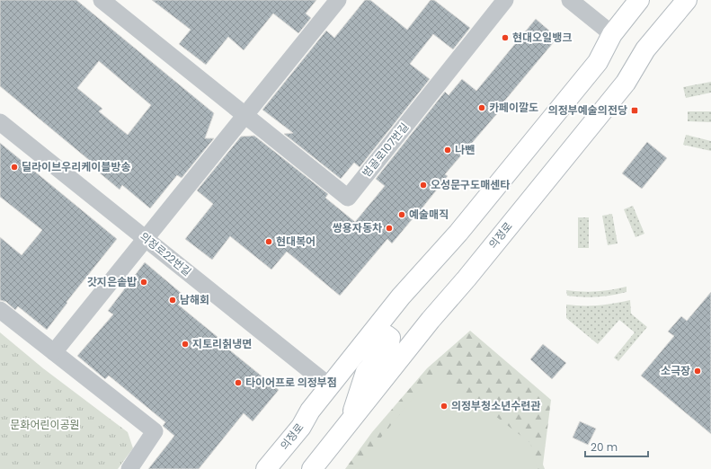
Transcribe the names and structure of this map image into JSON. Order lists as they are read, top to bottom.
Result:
{
  "streets": {
    "street": ["범골로107번길", "의정로", "의정로22번길"]
  },
  "crossings": [
    ["의정로", "의정로22번길"]
  ],
  "parks": ["문화어린이공원"],
  "places": {
    "other": [
      "현대오일뱅크",
      "카페이깔도",
      "나뺀",
      "딜라이브우리케이블방송",
      "오성문구도매센타",
      "예술매직",
      "쌍용자동차",
      "현대복어",
      "갓지은솥밥",
      "남해회",
      "지토리칡냉면",
      "소극장",
      "타이어프로 의정부점",
      "의정부청소년수련관"
    ],
    "transit": ["의정부예술의전당"]
  },
  "scale_bar": "20 m"
}
